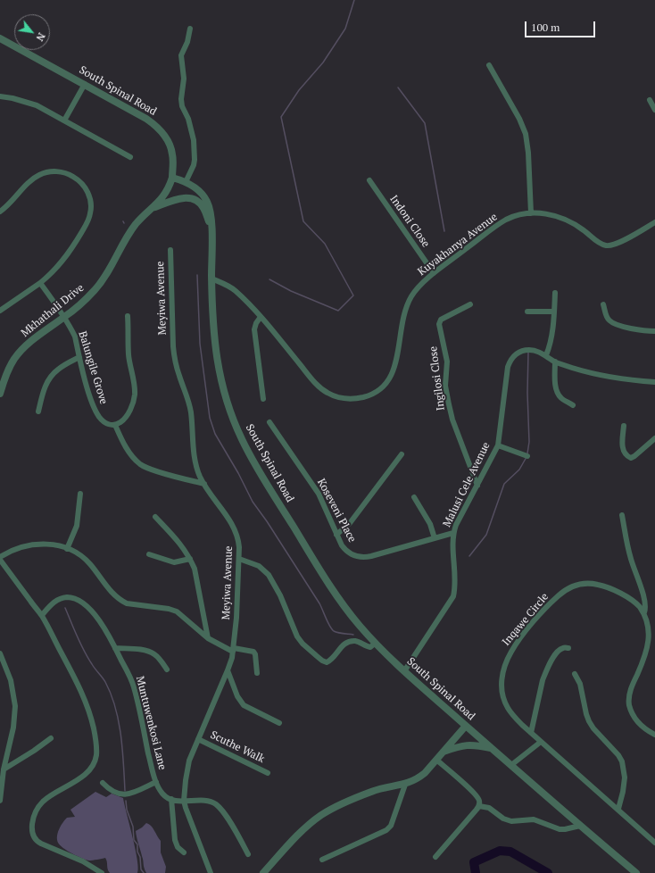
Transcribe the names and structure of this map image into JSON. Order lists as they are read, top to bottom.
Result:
{
  "streets": {
    "street": [
      "South Spinal Road",
      "Indoni Close",
      "Kuyakhanya Avenue",
      "Meyiwa Avenue",
      "Mkhathali Drive",
      "Balungile Grove",
      "Ingilosi Close",
      "Malusi Cele Avenue",
      "Koseveni Place",
      "Inqawe Circle",
      "Muntuwenkosi Lane",
      "Scuthe Walk"
    ]
  },
  "crossings": [
    ["South Spinal Road", "Kuyakhanya Avenue"],
    ["South Spinal Road", "Mkhathali Drive"],
    ["South Spinal Road", "Malusi Cele Avenue"],
    ["Indoni Close", "Kuyakhanya Avenue"],
    ["Meyiwa Avenue", "Scuthe Walk"],
    ["Mkhathali Drive", "Balungile Grove"],
    ["Ingilosi Close", "Malusi Cele Avenue"],
    ["Malusi Cele Avenue", "Koseveni Place"]
  ],
  "scale_bar": "100 m",
  "north": "bottom right"
}
